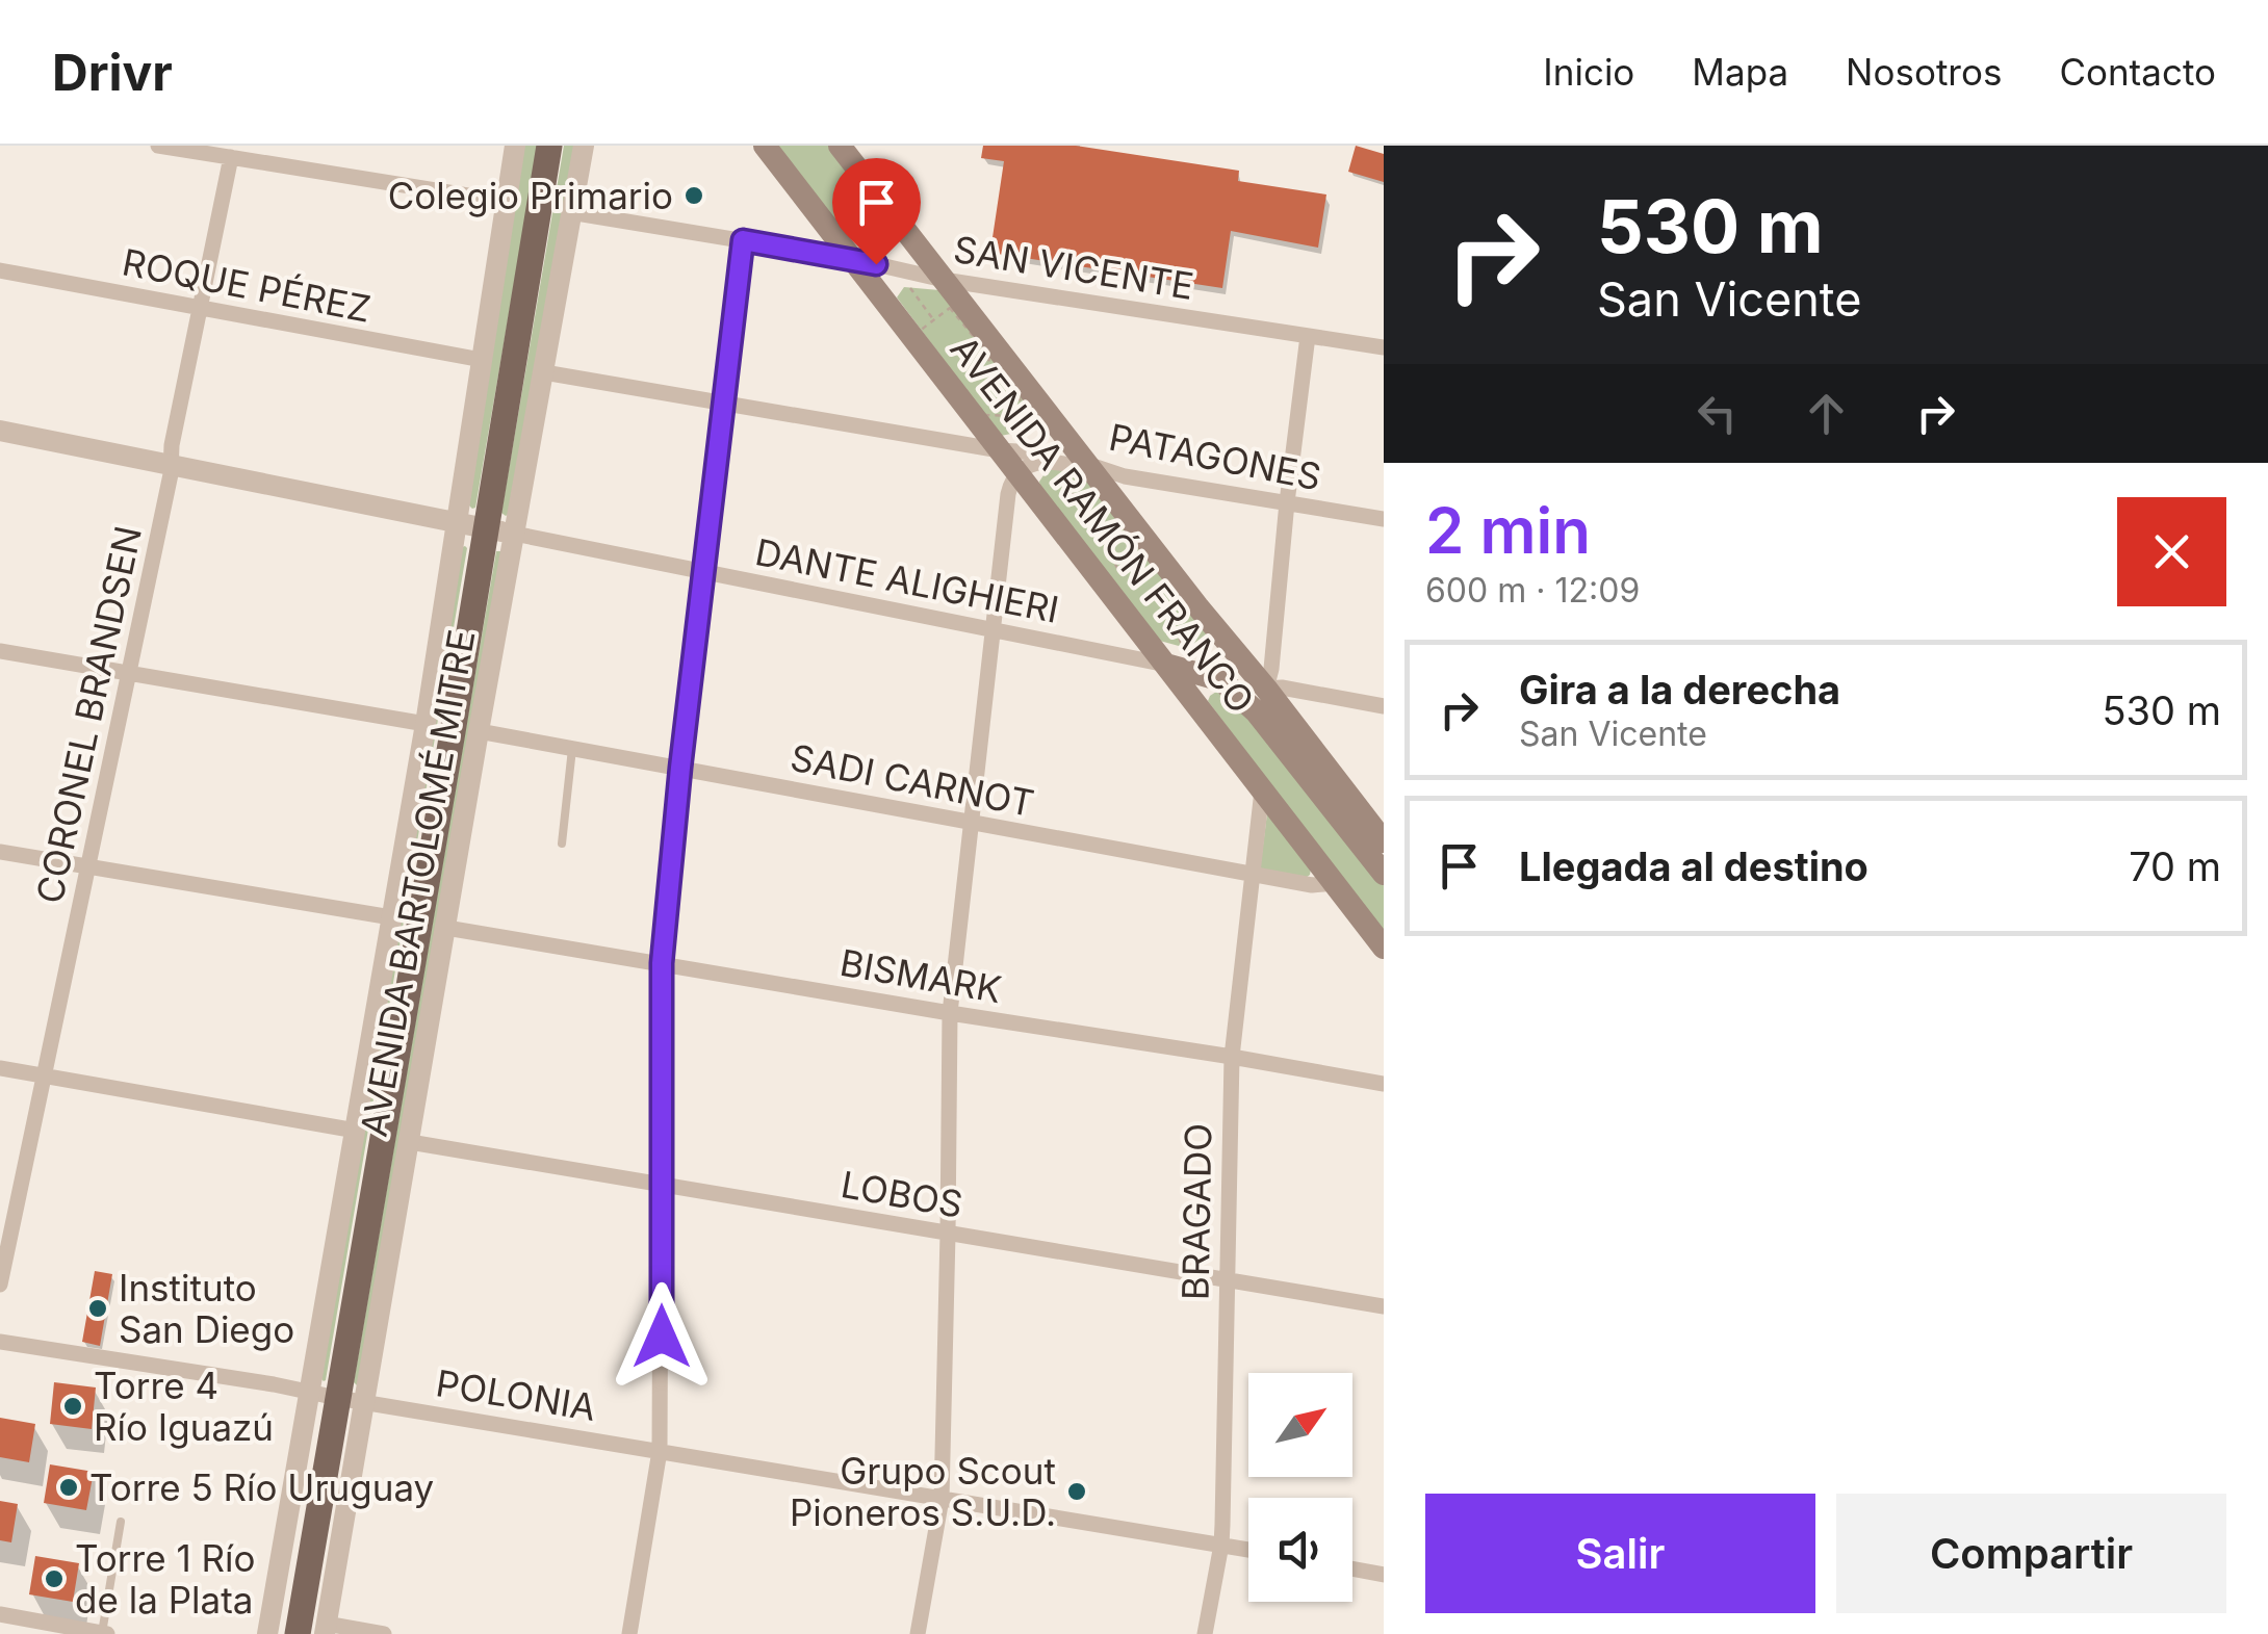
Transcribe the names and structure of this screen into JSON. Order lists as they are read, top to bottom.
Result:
{
  "streets": {
    "main road": ["AVENIDA RAMÓN FRANCO", "AVENIDA BARTOLOMÉ MITRE"],
    "street": [
      "SAN VICENTE",
      "ROQUE PÉREZ",
      "PATAGONES",
      "DANTE ALIGHIERI",
      "CORONEL BRANDSEN",
      "SADI CARNOT",
      "BISMARK",
      "LOBOS",
      "BRAGADO",
      "POLONIA"
    ]
  },
  "crossings": [
    ["SAN VICENTE", "AVENIDA RAMÓN FRANCO"],
    ["SAN VICENTE", "AVENIDA BARTOLOMÉ MITRE"],
    ["ROQUE PÉREZ", "CORONEL BRANDSEN"],
    ["ROQUE PÉREZ", "AVENIDA BARTOLOMÉ MITRE"],
    ["PATAGONES", "AVENIDA RAMÓN FRANCO"],
    ["PATAGONES", "AVENIDA BARTOLOMÉ MITRE"],
    ["AVENIDA RAMÓN FRANCO", "DANTE ALIGHIERI"],
    ["AVENIDA RAMÓN FRANCO", "SADI CARNOT"],
    ["AVENIDA RAMÓN FRANCO", "BRAGADO"],
    ["DANTE ALIGHIERI", "AVENIDA BARTOLOMÉ MITRE"],
    ["SADI CARNOT", "AVENIDA BARTOLOMÉ MITRE"],
    ["SADI CARNOT", "BRAGADO"],
    ["AVENIDA BARTOLOMÉ MITRE", "BISMARK"],
    ["AVENIDA BARTOLOMÉ MITRE", "LOBOS"],
    ["AVENIDA BARTOLOMÉ MITRE", "POLONIA"],
    ["BISMARK", "BRAGADO"],
    ["LOBOS", "BRAGADO"],
    ["BRAGADO", "POLONIA"]
  ],
  "places": [
    "Colegio Primario",
    "Instituto San Diego",
    "Torre 4 Río Iguazú",
    "Torre 5 Río Uruguay",
    "Grupo Scout Pioneros S.U.D.",
    "Torre 1 Río de la Plata"
  ],
  "north": "top right",
  "page": {
    "header": "Drivr",
    "nav": [
      "Inicio",
      "Mapa",
      "Nosotros",
      "Contacto"
    ],
    "turn": ["530 m", "San Vicente"],
    "heading": ["2 min", "600 m · 12:09"],
    "list": [
      {
        "name": "Gira a la derecha",
        "note": "San Vicente",
        "value": "530 m"
      },
      {
        "name": "Llegada al destino",
        "value": "70 m"
      }
    ],
    "buttons": ["Salir", "Compartir"]
  }
}
